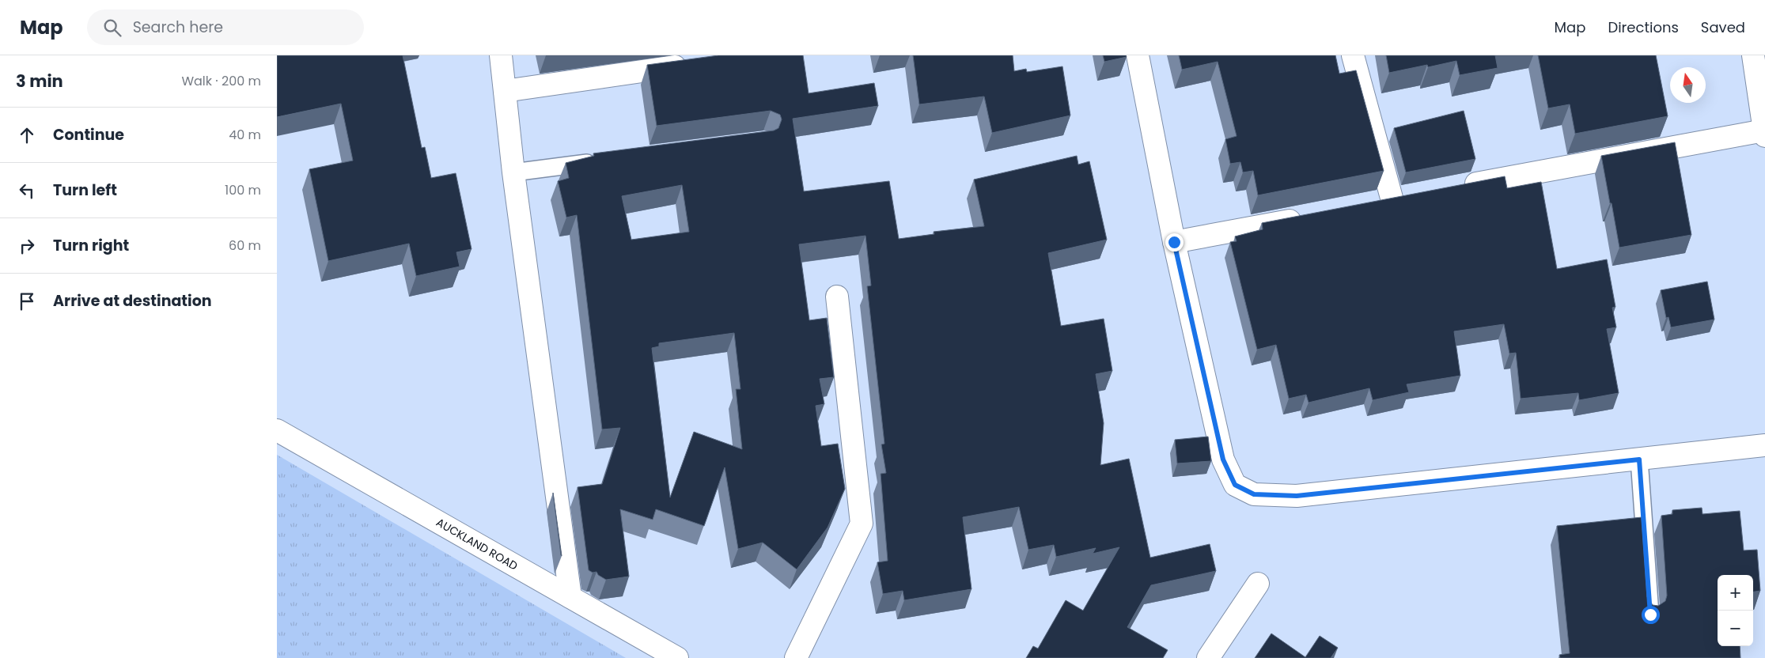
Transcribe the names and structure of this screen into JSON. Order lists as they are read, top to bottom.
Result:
{
  "streets": {
    "street": ["AUCKLAND ROAD"]
  },
  "north": "top",
  "page": {
    "header": "Map",
    "search": "Search here",
    "nav": ["Map", "Directions", "Saved"],
    "heading": ["3 min", "Walk · 200 m"],
    "list": [
      ["Continue", "40 m"],
      ["Turn left", "100 m"],
      ["Turn right", "60 m"],
      "Arrive at destination"
    ],
    "map_buttons": ["+", "−"]
  }
}
